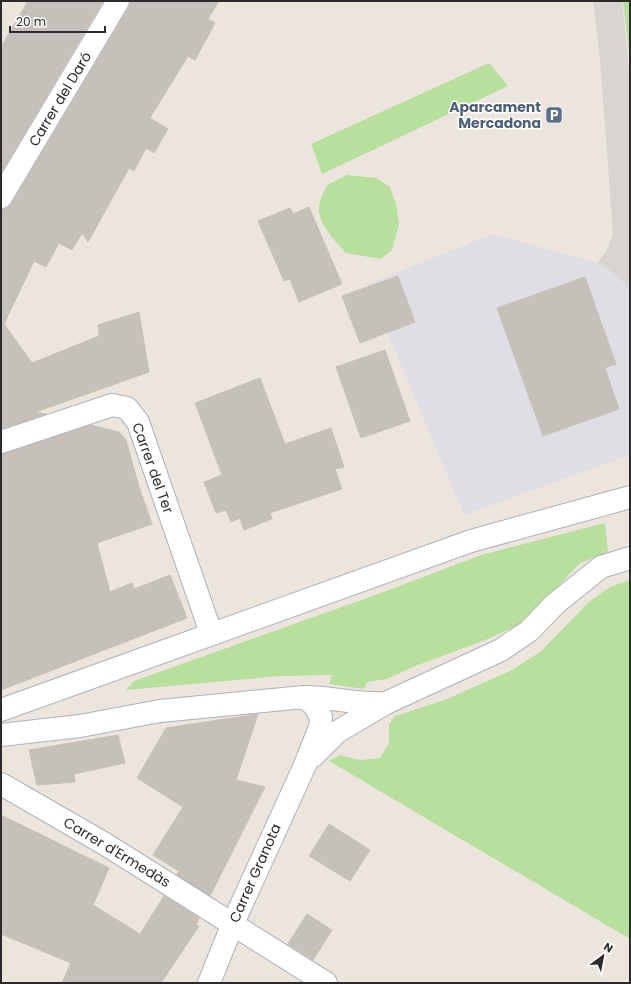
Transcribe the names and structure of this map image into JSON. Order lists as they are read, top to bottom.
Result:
{
  "streets": {
    "street": [
      "Carrer del Daró",
      "Carrer del Ter",
      "Carrer d'Ermedàs",
      "Carrer Granota"
    ]
  },
  "crossings": [
    ["Carrer d'Ermedàs", "Carrer Granota"]
  ],
  "places": {
    "parking": ["Aparcament Mercadona"]
  },
  "scale_bar": "20 m",
  "north": "top right"
}
